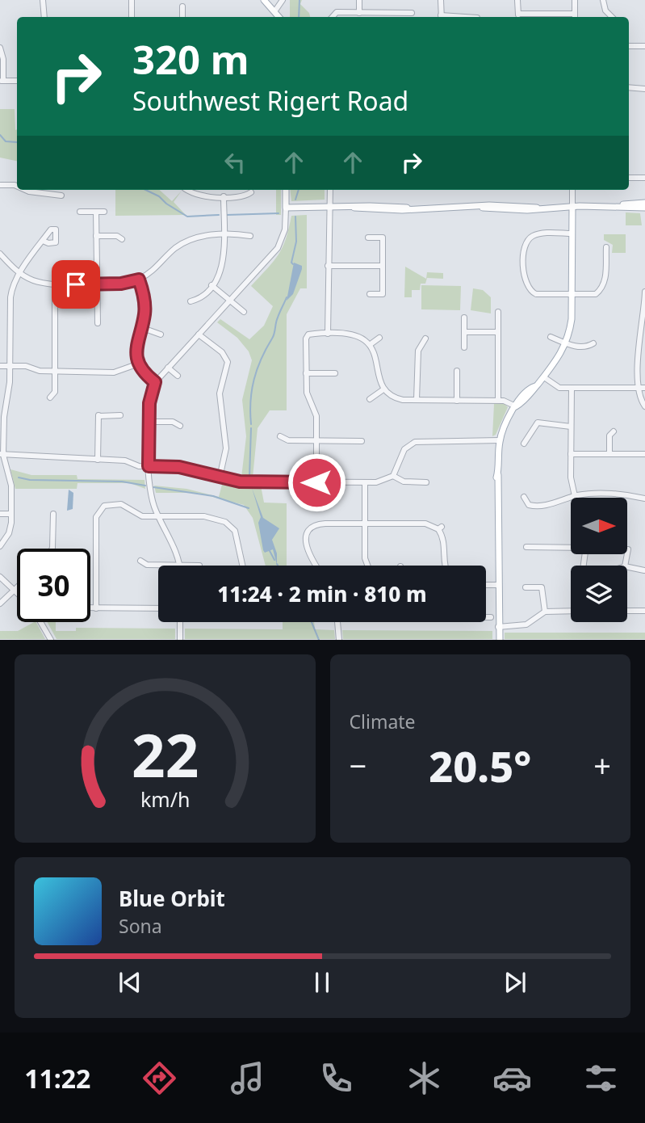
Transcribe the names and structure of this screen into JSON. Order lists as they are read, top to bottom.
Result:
{
  "north": "right",
  "page": {
    "turn": ["320 m", "Southwest Rigert Road"],
    "limit": "30",
    "trip": "11:24 · 2 min · 810 m",
    "tile": "Climate",
    "heat": ["−", "20.5°", "+"],
    "song": ["Blue Orbit", "Sona"],
    "tabs": "11:22",
    "gauge": ["22", "km/h"]
  }
}
